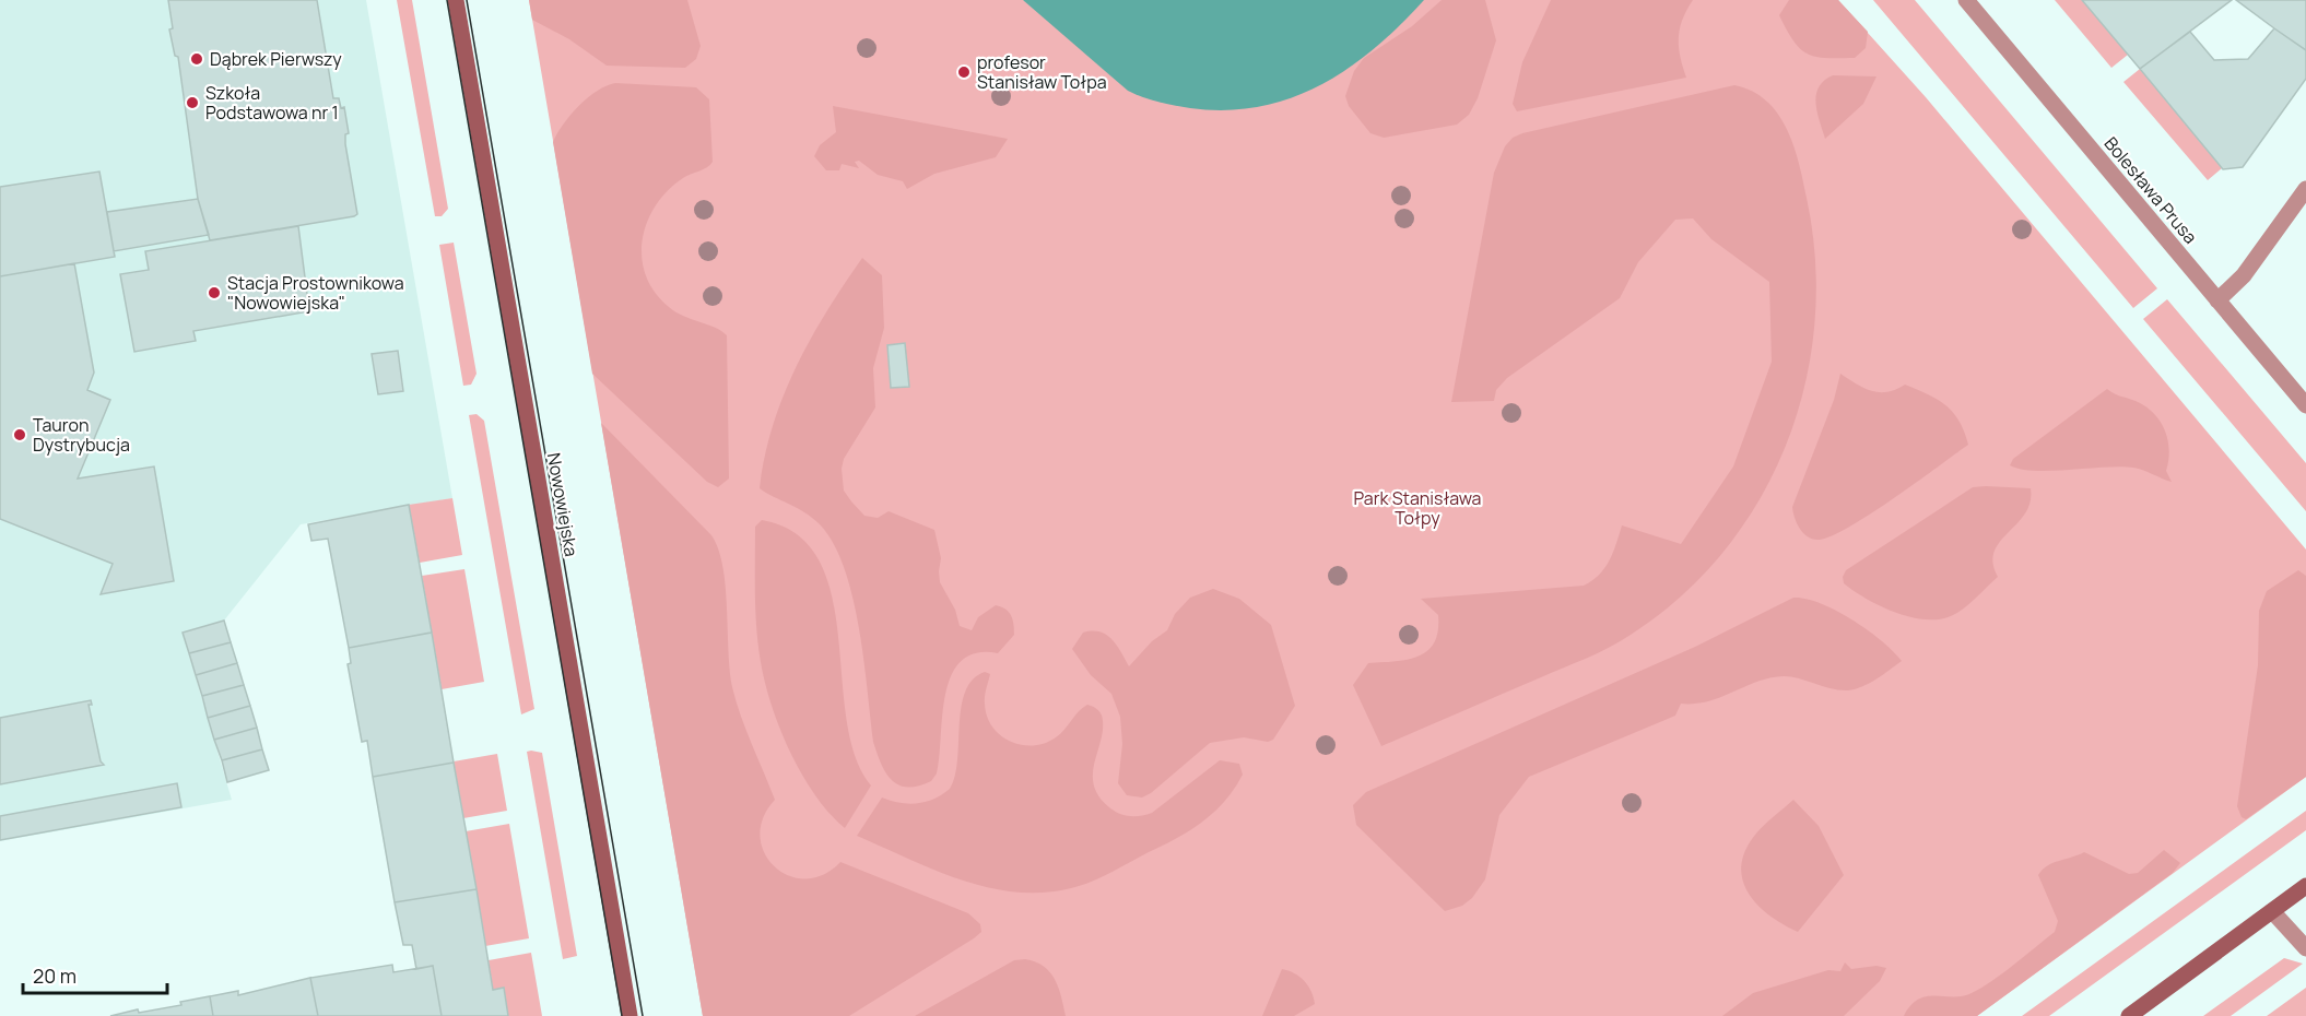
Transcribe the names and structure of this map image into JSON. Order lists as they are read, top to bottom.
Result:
{
  "streets": {
    "street": ["Bolesława Prusa", "Nowowiejska"]
  },
  "parks": ["Park Stanisława Tołpy"],
  "places": [
    "Dąbrek Pierwszy",
    "profesor Stanisław Tołpa",
    "Szkoła Podstawowa nr 1",
    "Stacja Prostownikowa \"Nowowiejska\"",
    "Tauron Dystrybucja"
  ],
  "scale_bar": "20 m"
}
